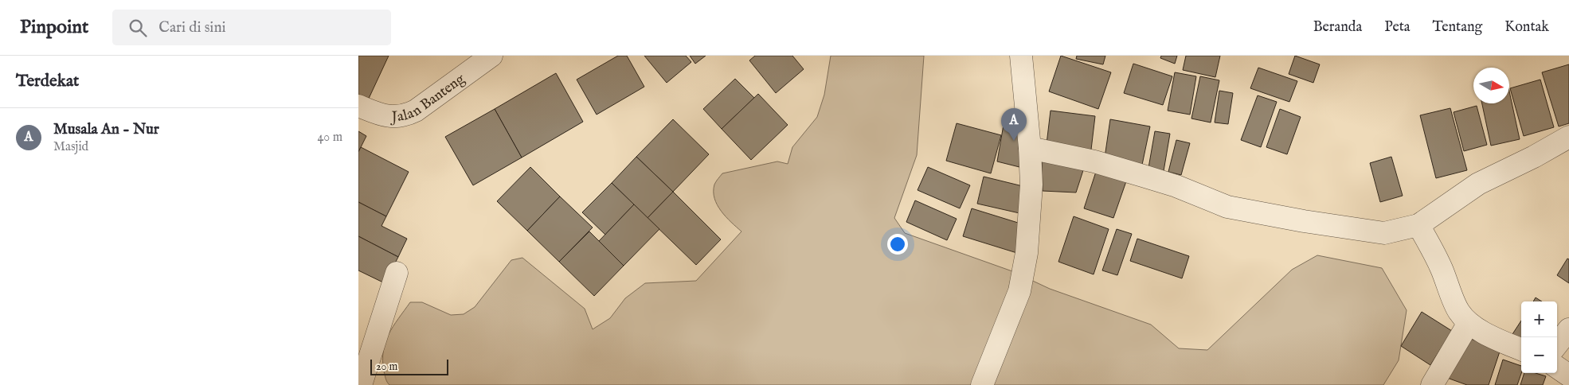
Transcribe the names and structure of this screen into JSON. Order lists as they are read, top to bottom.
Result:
{
  "streets": {
    "street": ["Jalan Banteng"]
  },
  "scale_bar": "20 m",
  "north": "right",
  "page": {
    "header": "Pinpoint",
    "search": "Cari di sini",
    "nav": [
      "Beranda",
      "Peta",
      "Tentang",
      "Kontak"
    ],
    "heading": "Terdekat",
    "list": [
      {
        "mark": "A",
        "name": "Musala An - Nur",
        "note": "Masjid",
        "value": "40 m"
      }
    ],
    "pins": "A",
    "map_buttons": ["+", "−"],
    "scale": "20 m"
  }
}
